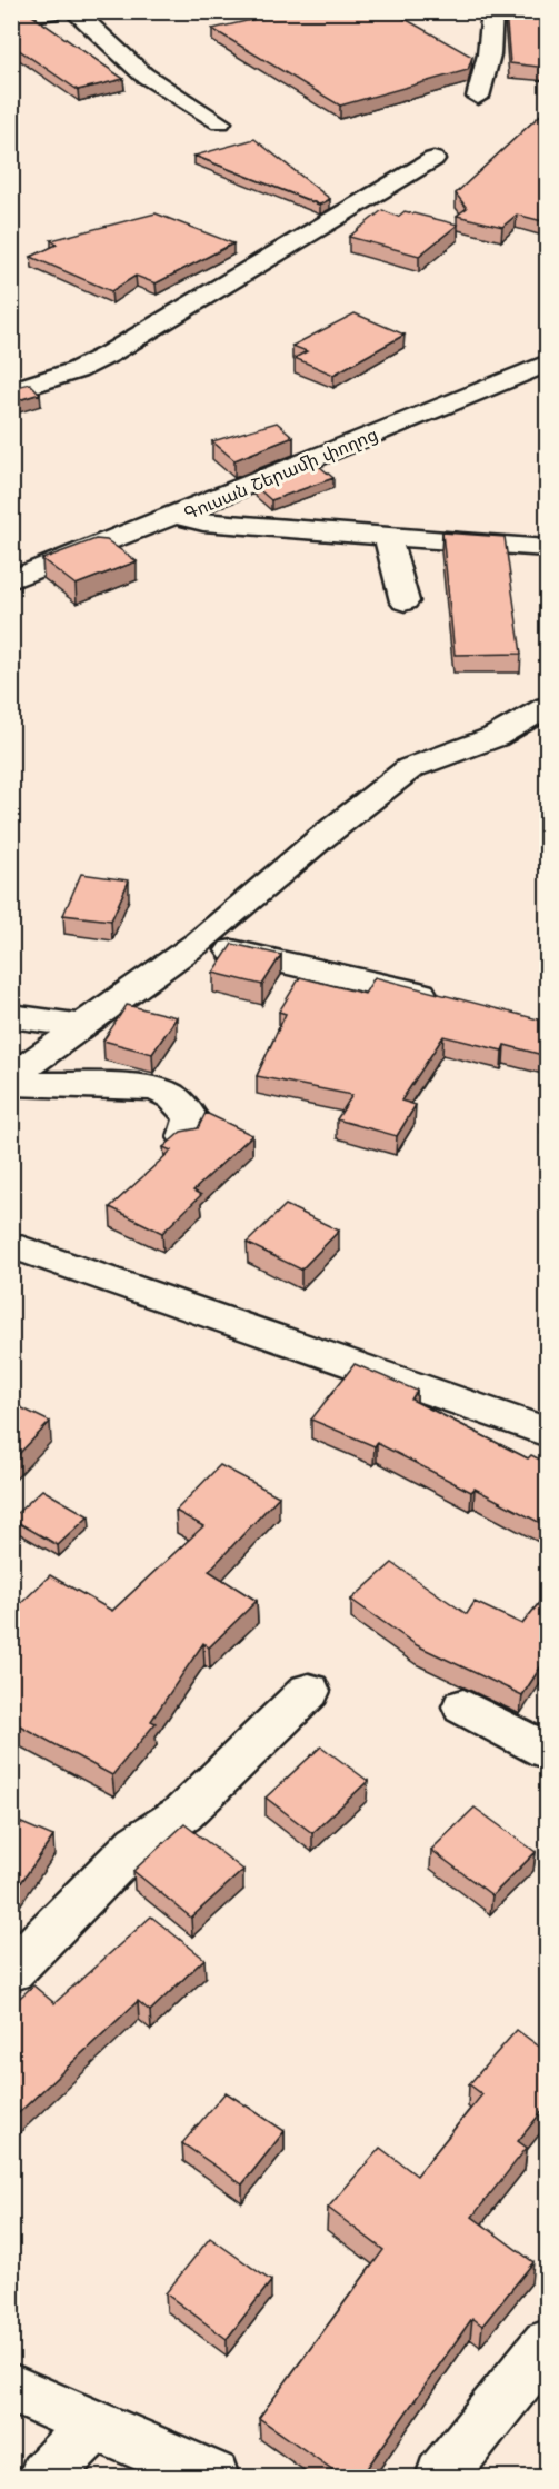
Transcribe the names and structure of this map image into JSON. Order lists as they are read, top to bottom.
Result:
{
  "streets": {
    "street": ["Գուսան Շերամի փողոց"]
  }
}
